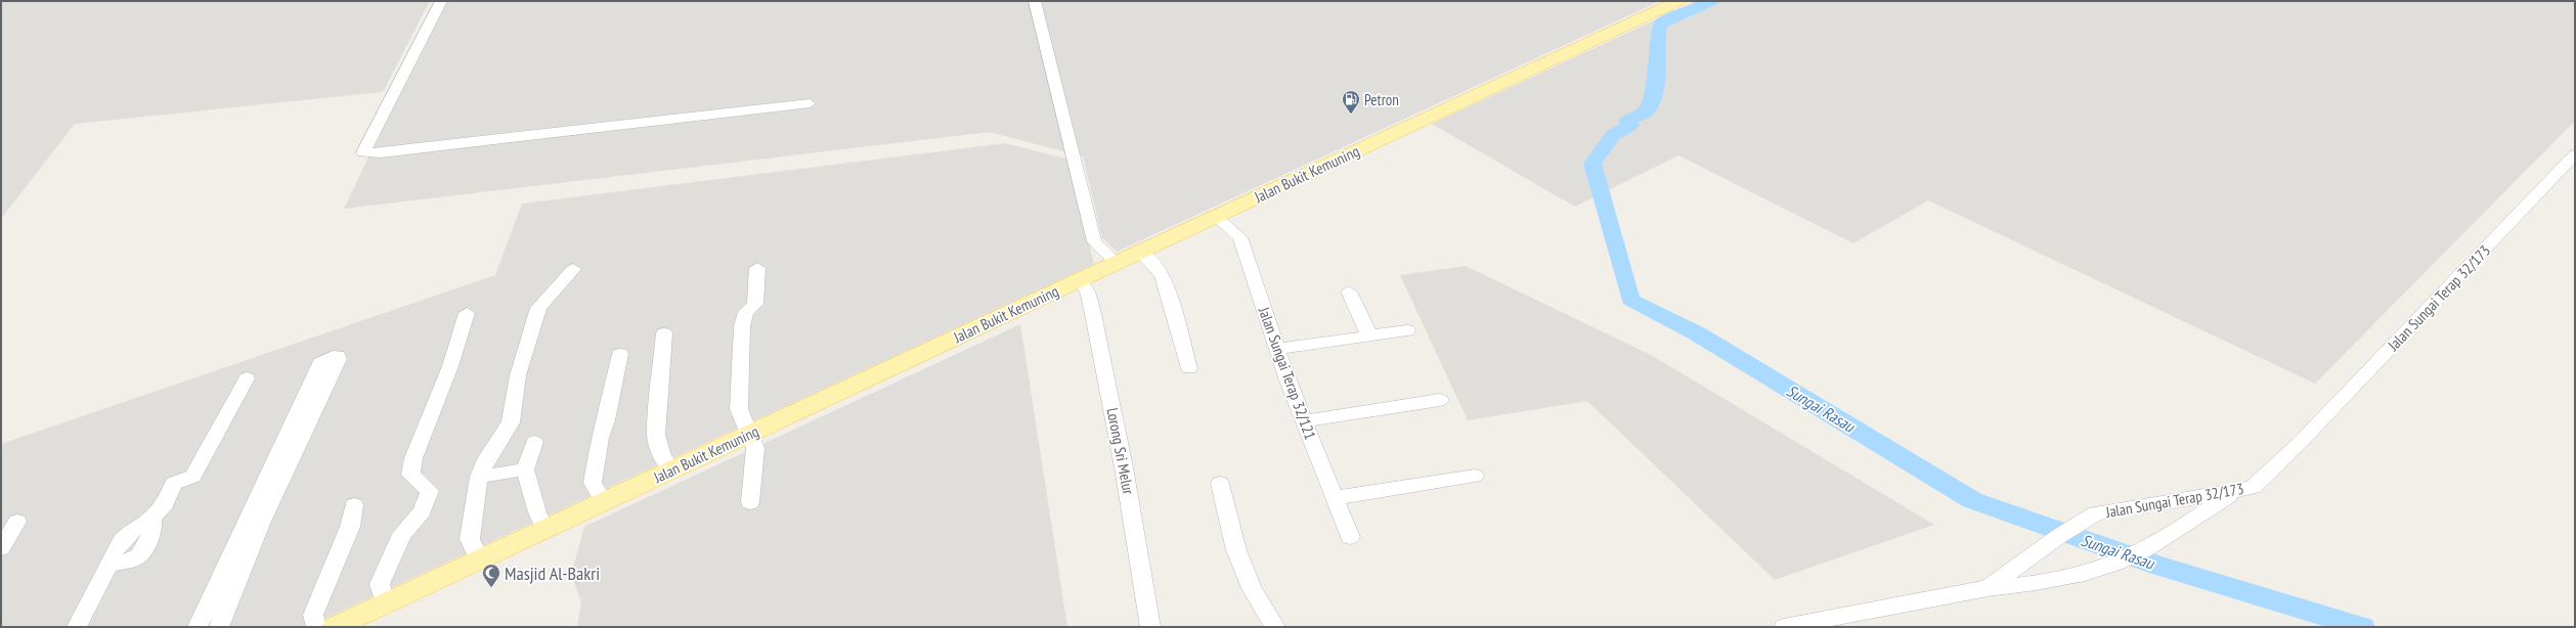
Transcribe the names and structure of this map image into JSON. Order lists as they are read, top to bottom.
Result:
{
  "streets": {
    "main road": ["Jalan Bukit Kemuning"],
    "street": ["Jalan Sungai Terap 32/173", "Jalan Sungai Terap 32/121", "Lorong Sri Melur"]
  },
  "crossings": [
    ["Jalan Bukit Kemuning", "Jalan Sungai Terap 32/121"],
    ["Jalan Bukit Kemuning", "Lorong Sri Melur"]
  ],
  "water": ["Sungai Rasau"],
  "places": {
    "fuel station": ["Petron"],
    "mosque": ["Masjid Al-Bakri"]
  }
}
